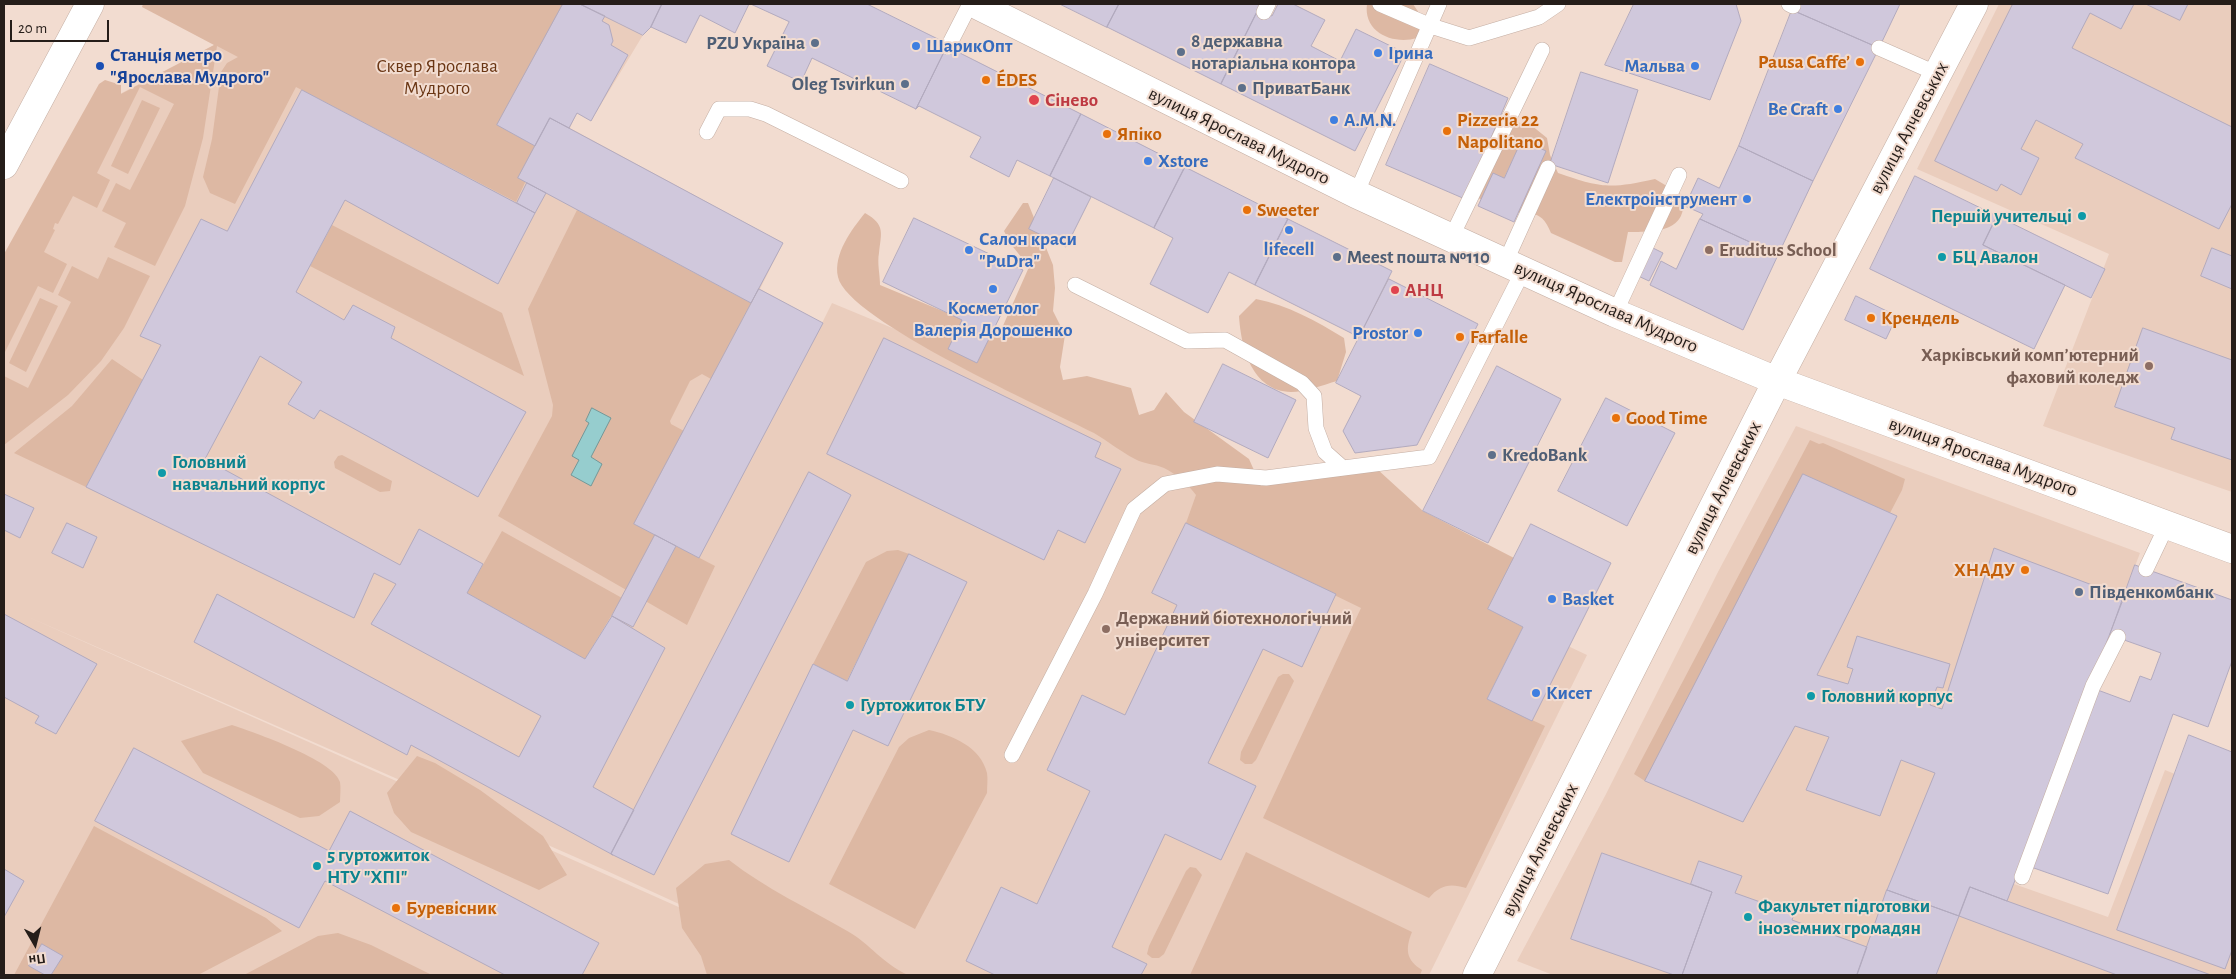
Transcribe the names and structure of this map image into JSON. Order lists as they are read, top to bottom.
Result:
{
  "streets": {
    "street": ["вулиця Алчевських", "вулиця Ярослава Мудрого"]
  },
  "crossings": [
    ["вулиця Алчевських", "вулиця Ярослава Мудрого"]
  ],
  "parks": ["Сквер Ярослава Мудрого"],
  "places": [
    "PZU Україна",
    "ШарикОпт",
    "8 державна нотаріальна контора",
    "Ірина",
    "Pausa Caffe’",
    "Станція метро \"Ярослава Мудрого\"",
    "Мальва",
    "ÉDES",
    "Oleg Tsvirkun",
    "ПриватБанк",
    "Сінево",
    "Be Craft",
    "A.M.N.",
    "Pizzeria 22 Napolitano",
    "Япіко",
    "Xstore",
    "Електроінструмент",
    "Sweeter",
    "Першій учительці",
    "lifecell",
    "Салон краси \"PuDra\"",
    "Eruditus School",
    "Meest пошта №110",
    "БЦ Авалон",
    "Косметолог Валерія Дорошенко",
    "АНЦ",
    "Крендель",
    "Prostor",
    "Farfalle",
    "Харківський компʼютерний фаховий коледж",
    "Good Time",
    "KredoBank",
    "Головний навчальний корпус",
    "ХНАДУ",
    "Південкомбанк",
    "Basket",
    "Державний біотехнологічний університет",
    "Кисет",
    "Головний корпус",
    "Гуртожиток БТУ",
    "5 гуртожиток НТУ \"ХПІ\"",
    "Буревісник",
    "Факультет підготовки іноземних громадян"
  ],
  "scale_bar": "20 m",
  "north": "bottom"
}
